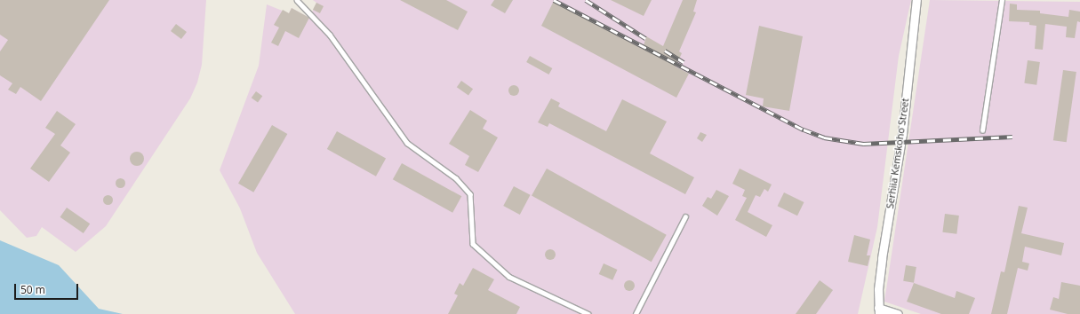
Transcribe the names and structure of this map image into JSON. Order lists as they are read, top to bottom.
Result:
{
  "streets": {
    "street": ["Serhiia Kemskoho Street"]
  },
  "scale_bar": "50 m"
}
